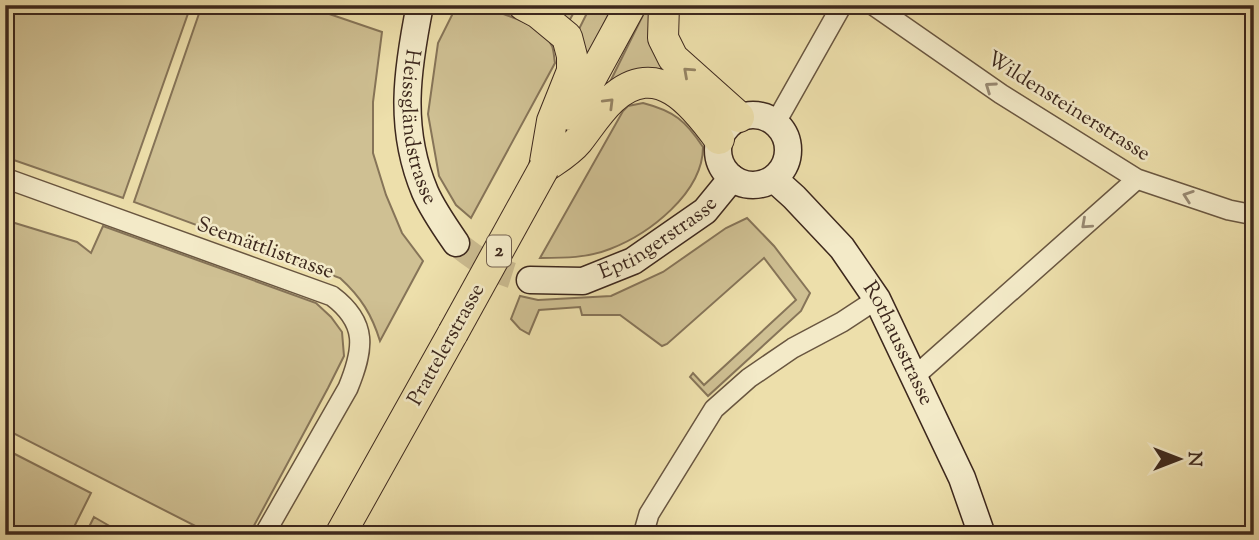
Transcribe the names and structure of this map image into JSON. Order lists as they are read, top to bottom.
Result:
{
  "streets": {
    "main road": ["2", "Prattelerstrasse"],
    "street": [
      "Wildensteinerstrasse",
      "Heissgländstrasse",
      "Eptingerstrasse",
      "Seemättlistrasse",
      "Rothausstrasse"
    ]
  },
  "crossings": [
    ["Eptingerstrasse", "Rothausstrasse"]
  ],
  "one_way": ["Wildensteinerstrasse"],
  "north": "right"
}
